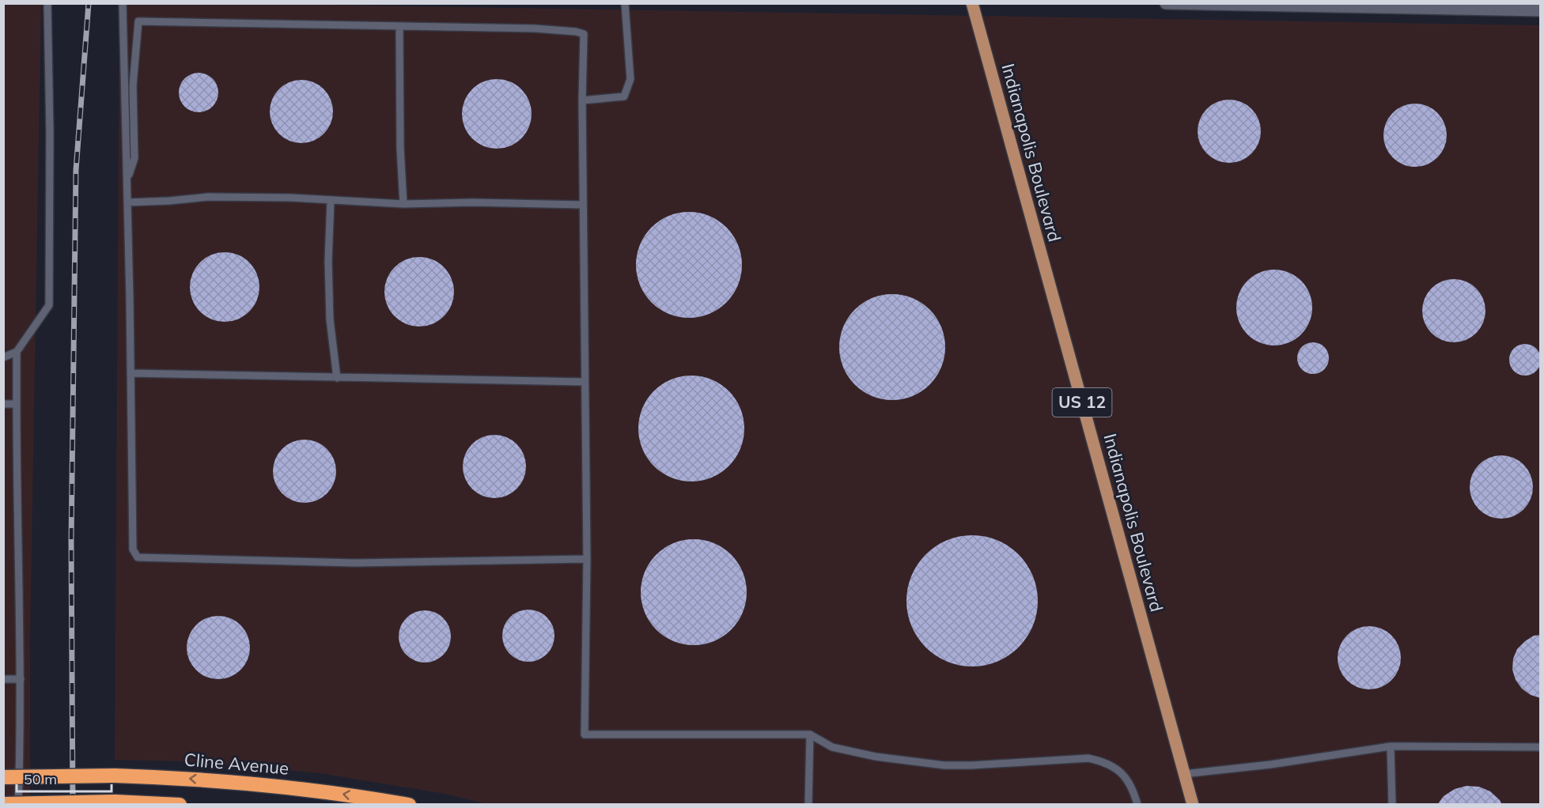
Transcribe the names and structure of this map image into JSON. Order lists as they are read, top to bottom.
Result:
{
  "streets": {
    "highway": ["Cline Avenue"],
    "main road": ["Indianapolis Boulevard", "US 12"]
  },
  "scale_bar": "50 m"
}
